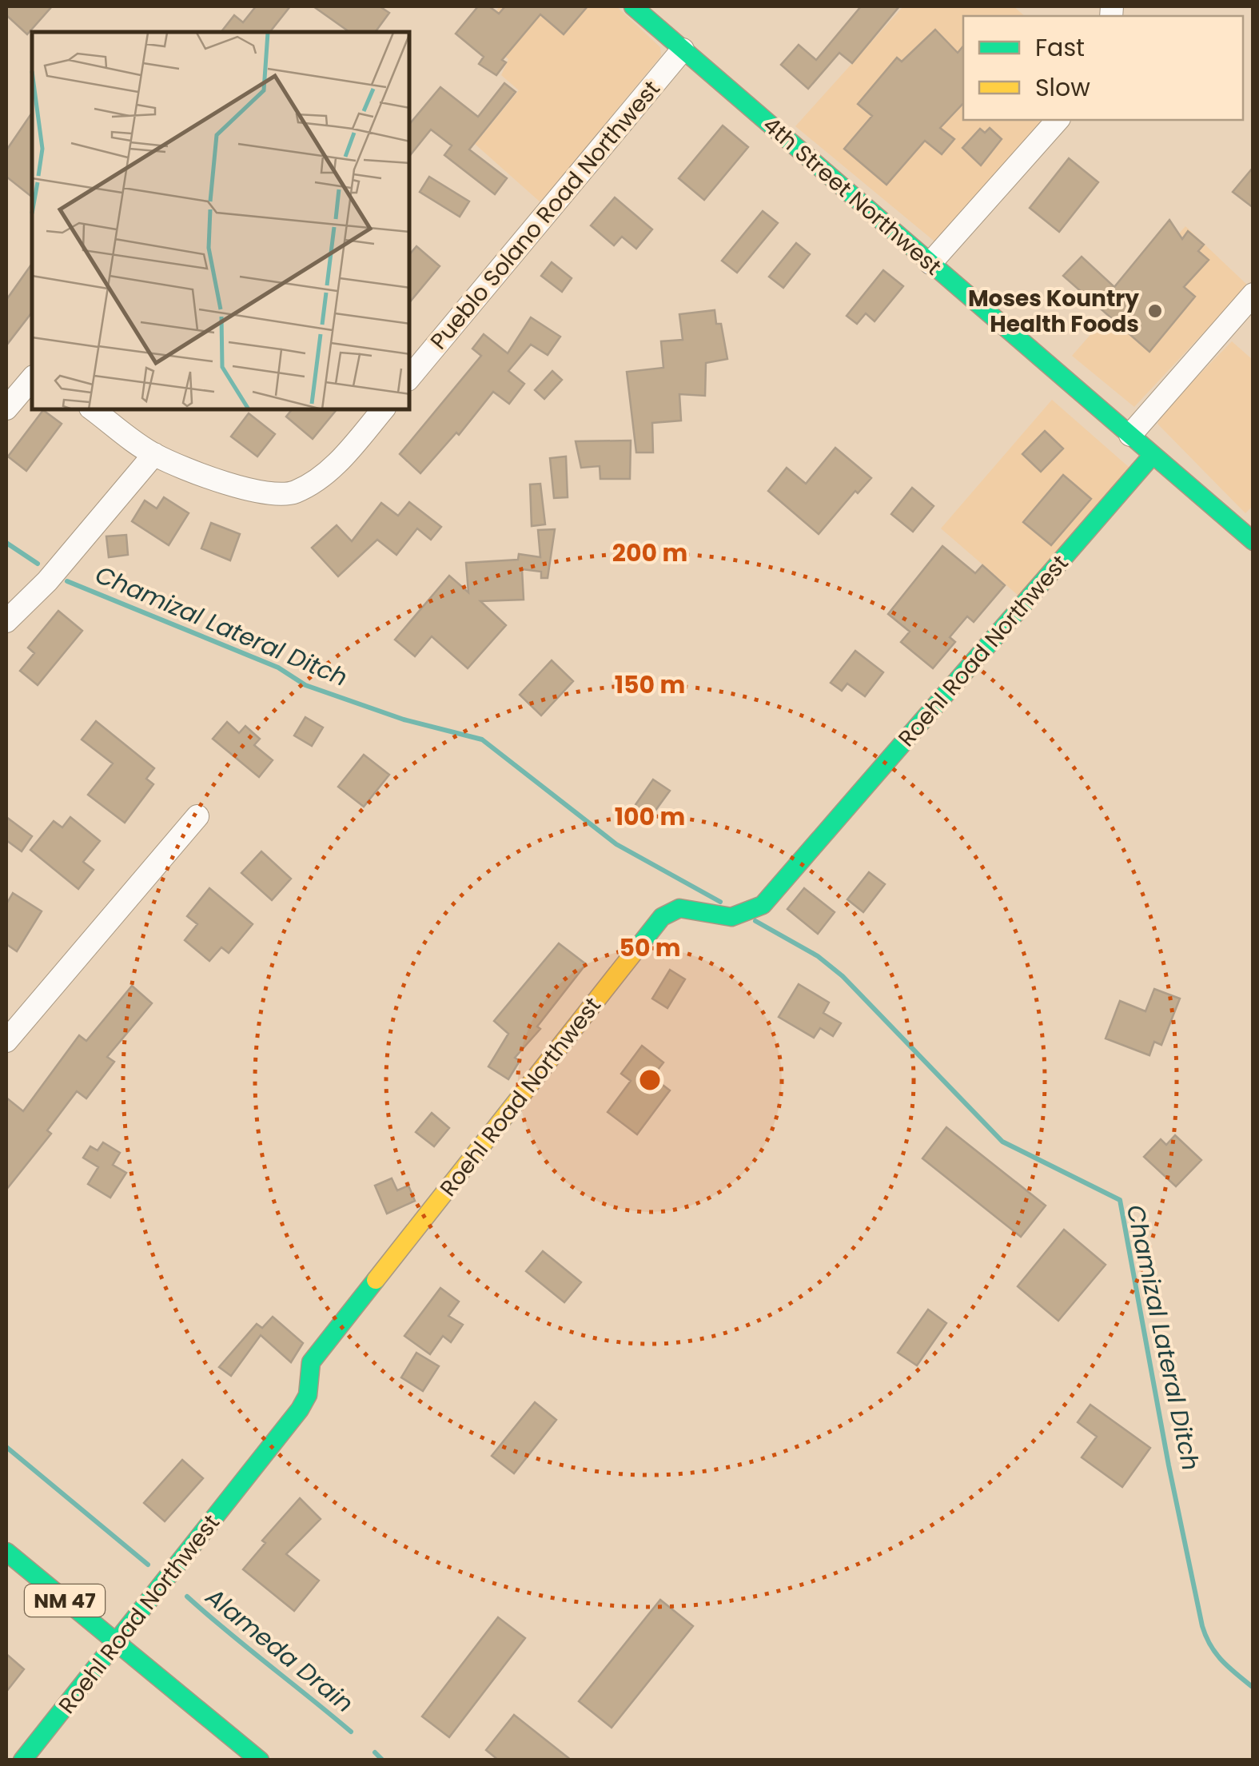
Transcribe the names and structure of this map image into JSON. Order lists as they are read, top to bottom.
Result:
{
  "streets": {
    "street": [
      "4th Street Northwest",
      "Pueblo Solano Road Northwest",
      "Roehl Road Northwest",
      "NM 47"
    ]
  },
  "crossings": [
    ["4th Street Northwest", "Pueblo Solano Road Northwest"],
    ["4th Street Northwest", "Roehl Road Northwest"],
    ["Roehl Road Northwest", "NM 47"]
  ],
  "water": ["Chamizal Lateral Ditch", "Alameda Drain"],
  "places": ["Moses Kountry Health Foods"],
  "legend": ["Fast", "Slow"],
  "rings": [
    "200 m",
    "150 m",
    "100 m",
    "50 m"
  ]
}
